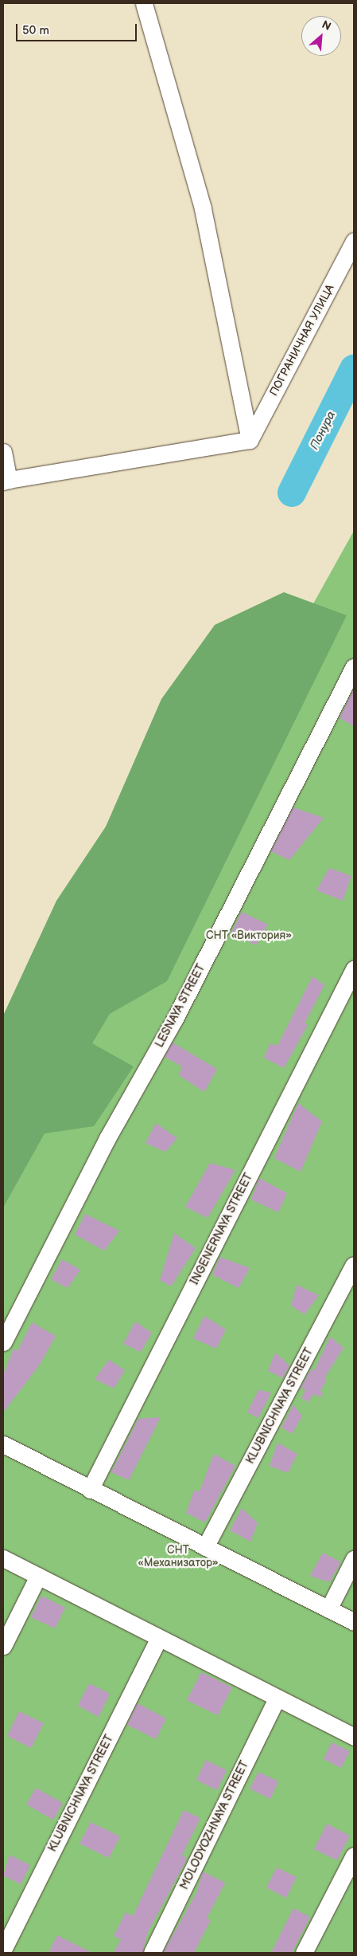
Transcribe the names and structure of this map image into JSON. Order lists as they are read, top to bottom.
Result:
{
  "streets": {
    "street": [
      "ПОГРАНИЧНАЯ УЛИЦА",
      "LESNAYA STREET",
      "INGENERNAYA STREET",
      "KLUBNICHNAYA STREET",
      "MOLODYOZHNAYA STREET"
    ]
  },
  "water": ["Понура"],
  "parks": ["СНТ «Виктория»", "СНТ «Механизатор»"],
  "scale_bar": "50 m",
  "north": "top right"
}
